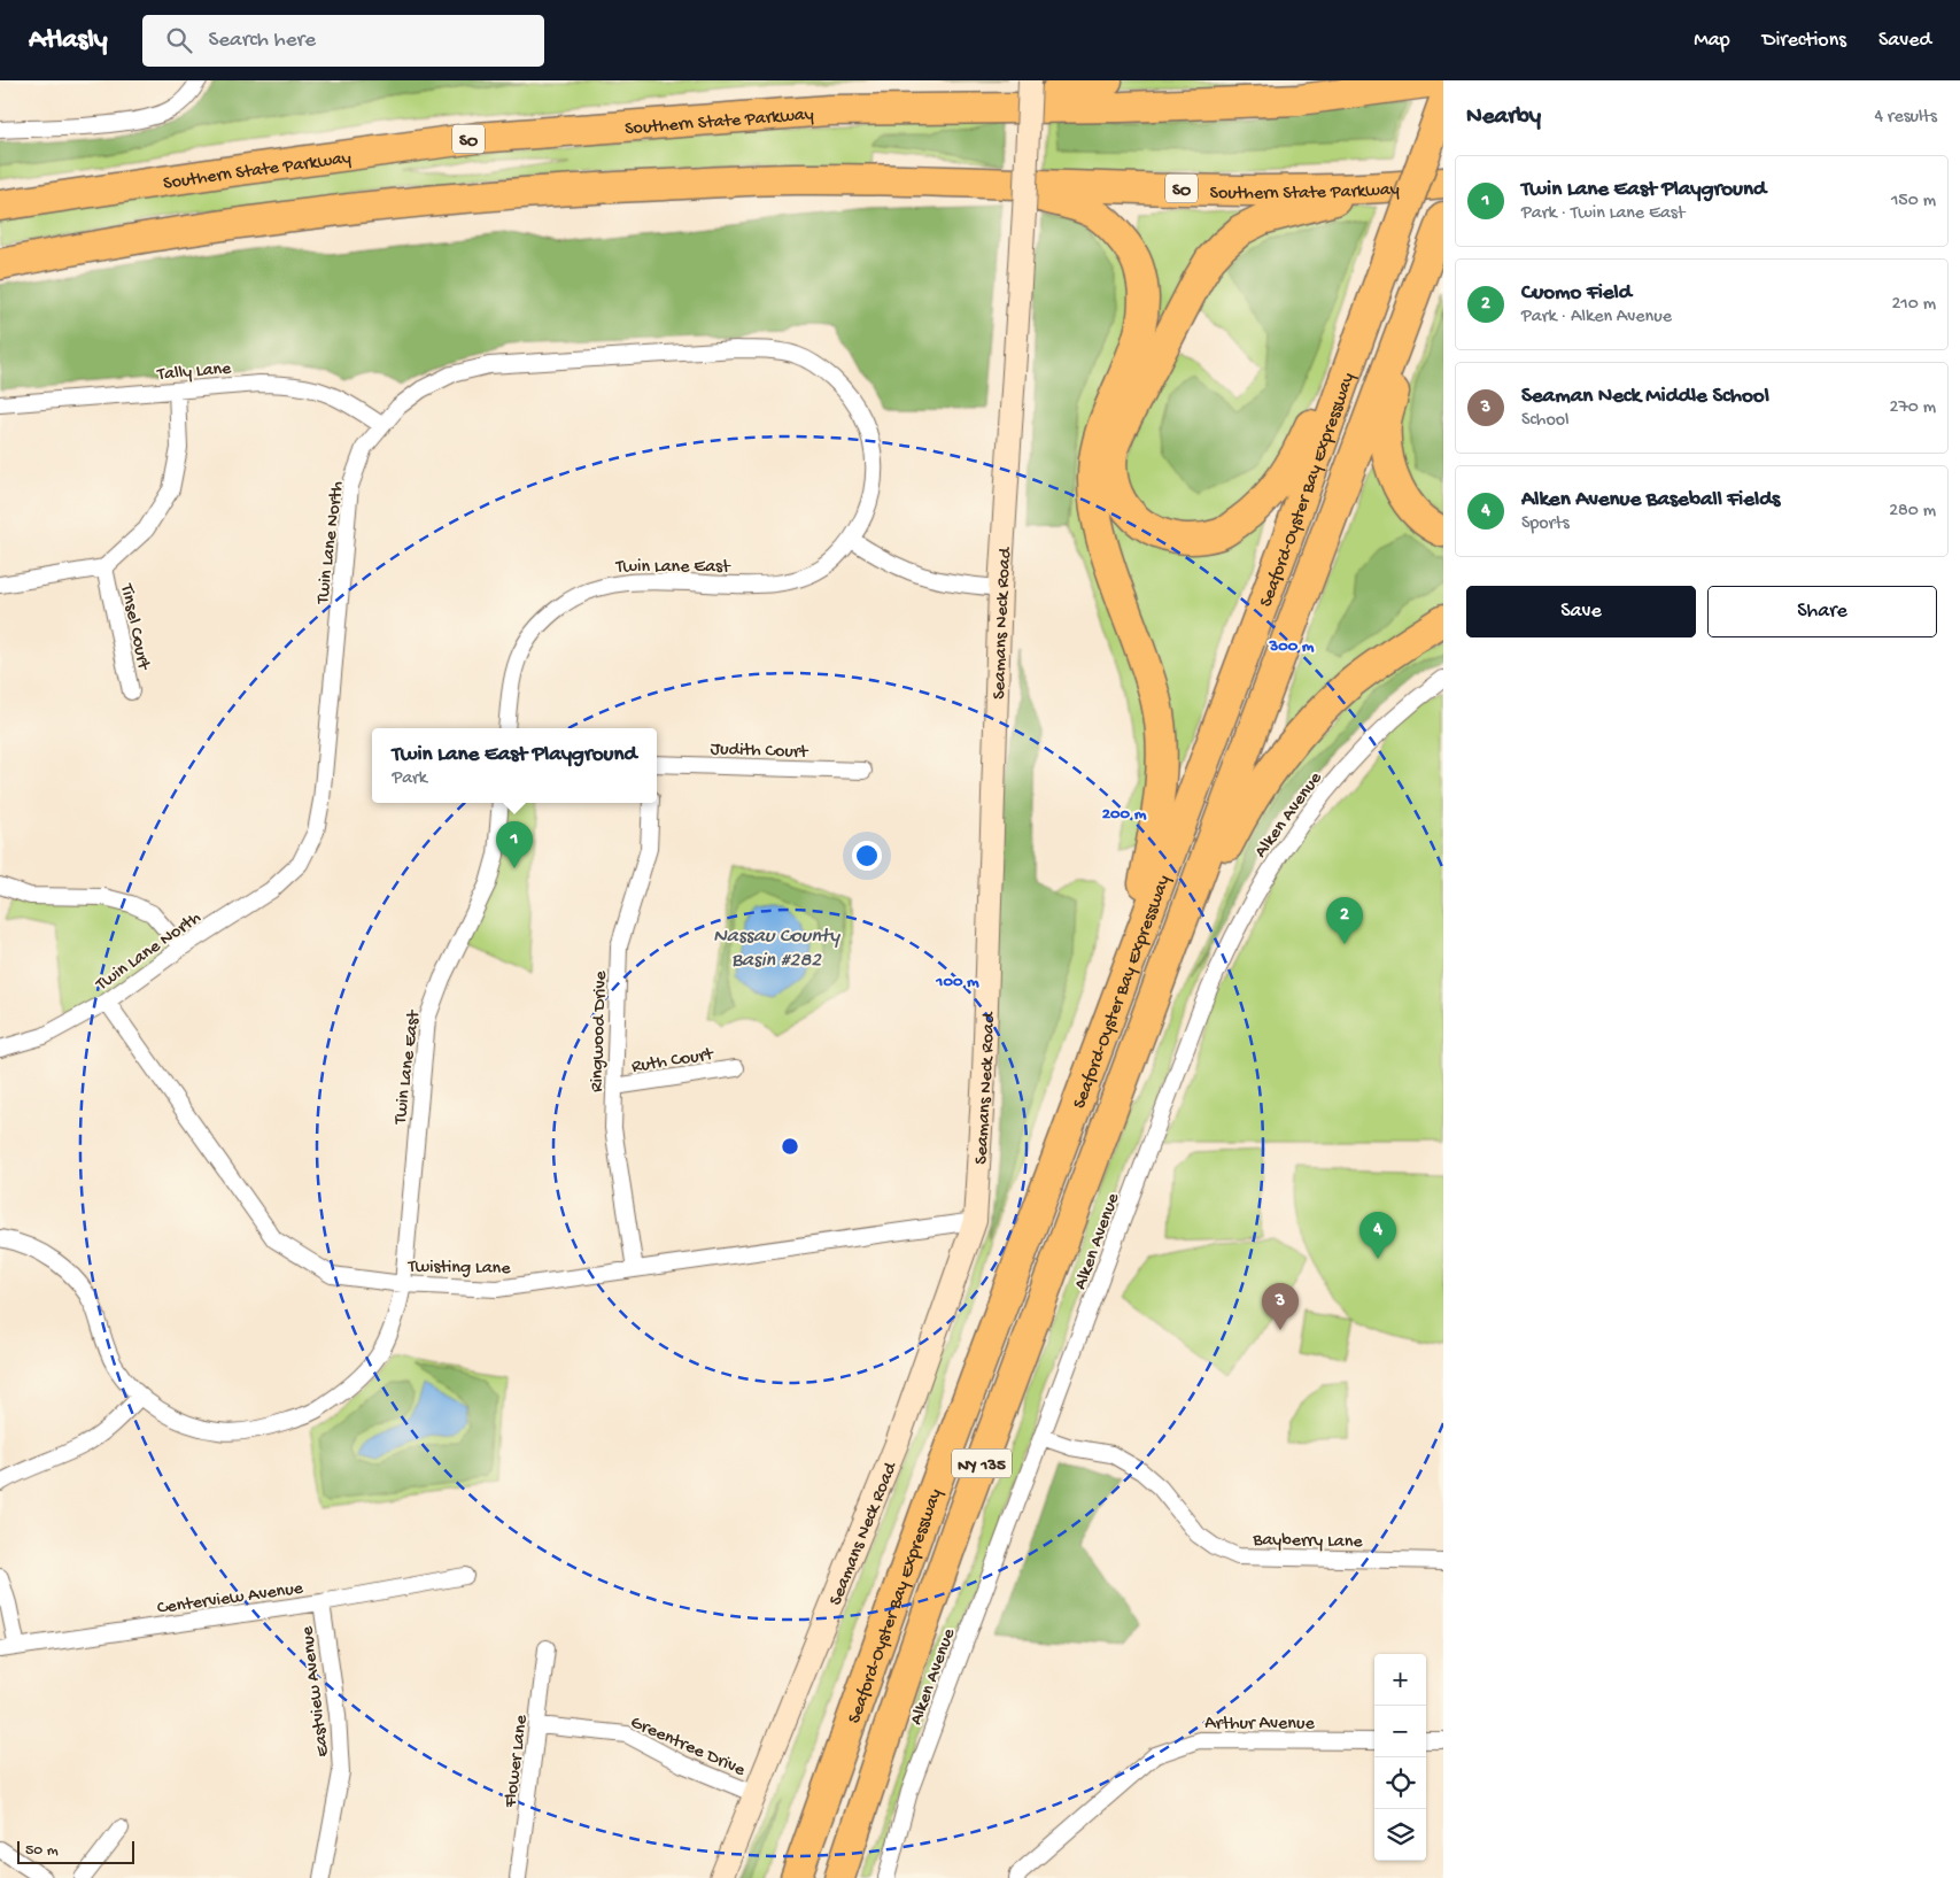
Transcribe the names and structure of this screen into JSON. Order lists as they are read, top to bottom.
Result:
{
  "streets": {
    "highway": [
      "Southern State Parkway",
      "SO",
      "Seaford-Oyster Bay Expressway",
      "NY 135"
    ],
    "main road": ["Seamans Neck Road"],
    "street": [
      "Tally Lane",
      "Twin Lane North",
      "Twin Lane East",
      "Tinsel Court",
      "Judith Court",
      "Alken Avenue",
      "Ringwood Drive",
      "Ruth Court",
      "Twisting Lane",
      "Bayberry Lane",
      "Centerview Avenue",
      "Eastview Avenue",
      "Arthur Avenue",
      "Greentree Drive",
      "Flower Lane"
    ]
  },
  "crossings": [
    ["Tally Lane", "Twin Lane North"],
    ["Twin Lane North", "Twin Lane East"],
    ["Twin Lane North", "Twisting Lane"],
    ["Twin Lane East", "Twisting Lane"],
    ["Seamans Neck Road", "Twisting Lane"],
    ["Seamans Neck Road", "Greentree Drive"],
    ["Alken Avenue", "Bayberry Lane"],
    ["Ringwood Drive", "Ruth Court"],
    ["Ringwood Drive", "Twisting Lane"],
    ["Centerview Avenue", "Eastview Avenue"],
    ["Greentree Drive", "Flower Lane"]
  ],
  "water": ["Nassau County Basin #282"],
  "scale_bar": "50 m",
  "page": {
    "header": "Atlasly",
    "search": "Search here",
    "nav": ["Map", "Directions", "Saved"],
    "heading": ["Nearby", "4 results"],
    "list": [
      {
        "mark": "1",
        "name": "Twin Lane East Playground",
        "note": "Park · Twin Lane East",
        "value": "150 m"
      },
      {
        "mark": "2",
        "name": "Cuomo Field",
        "note": "Park · Alken Avenue",
        "value": "210 m"
      },
      {
        "mark": "3",
        "name": "Seaman Neck Middle School",
        "note": "School",
        "value": "270 m"
      },
      {
        "mark": "4",
        "name": "Alken Avenue Baseball Fields",
        "note": "Sports",
        "value": "280 m"
      }
    ],
    "buttons": ["Save", "Share"],
    "popup": ["Twin Lane East Playground", "Park"],
    "pins": [
      "1",
      "2",
      "4",
      "3"
    ],
    "map_buttons": ["+", "−"],
    "scale": "50 m"
  },
  "rings": ["300 m", "200 m", "100 m"]
}
